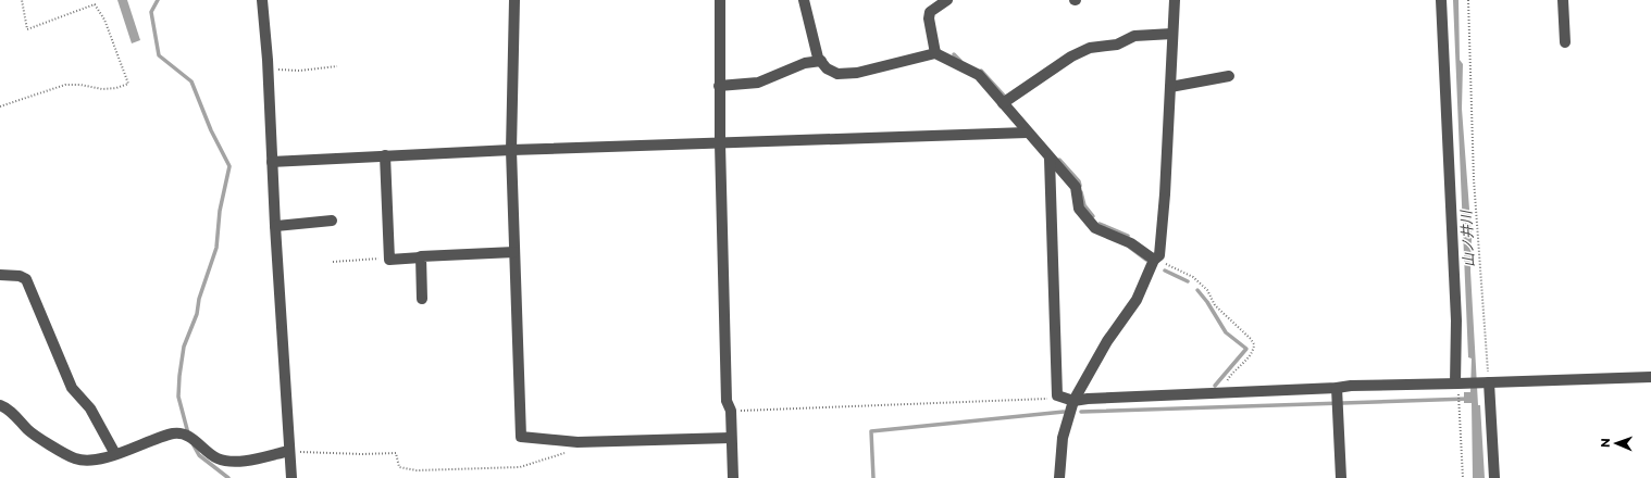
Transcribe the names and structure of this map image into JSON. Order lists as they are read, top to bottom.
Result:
{
  "water": ["山ノ井川"],
  "north": "left"
}
